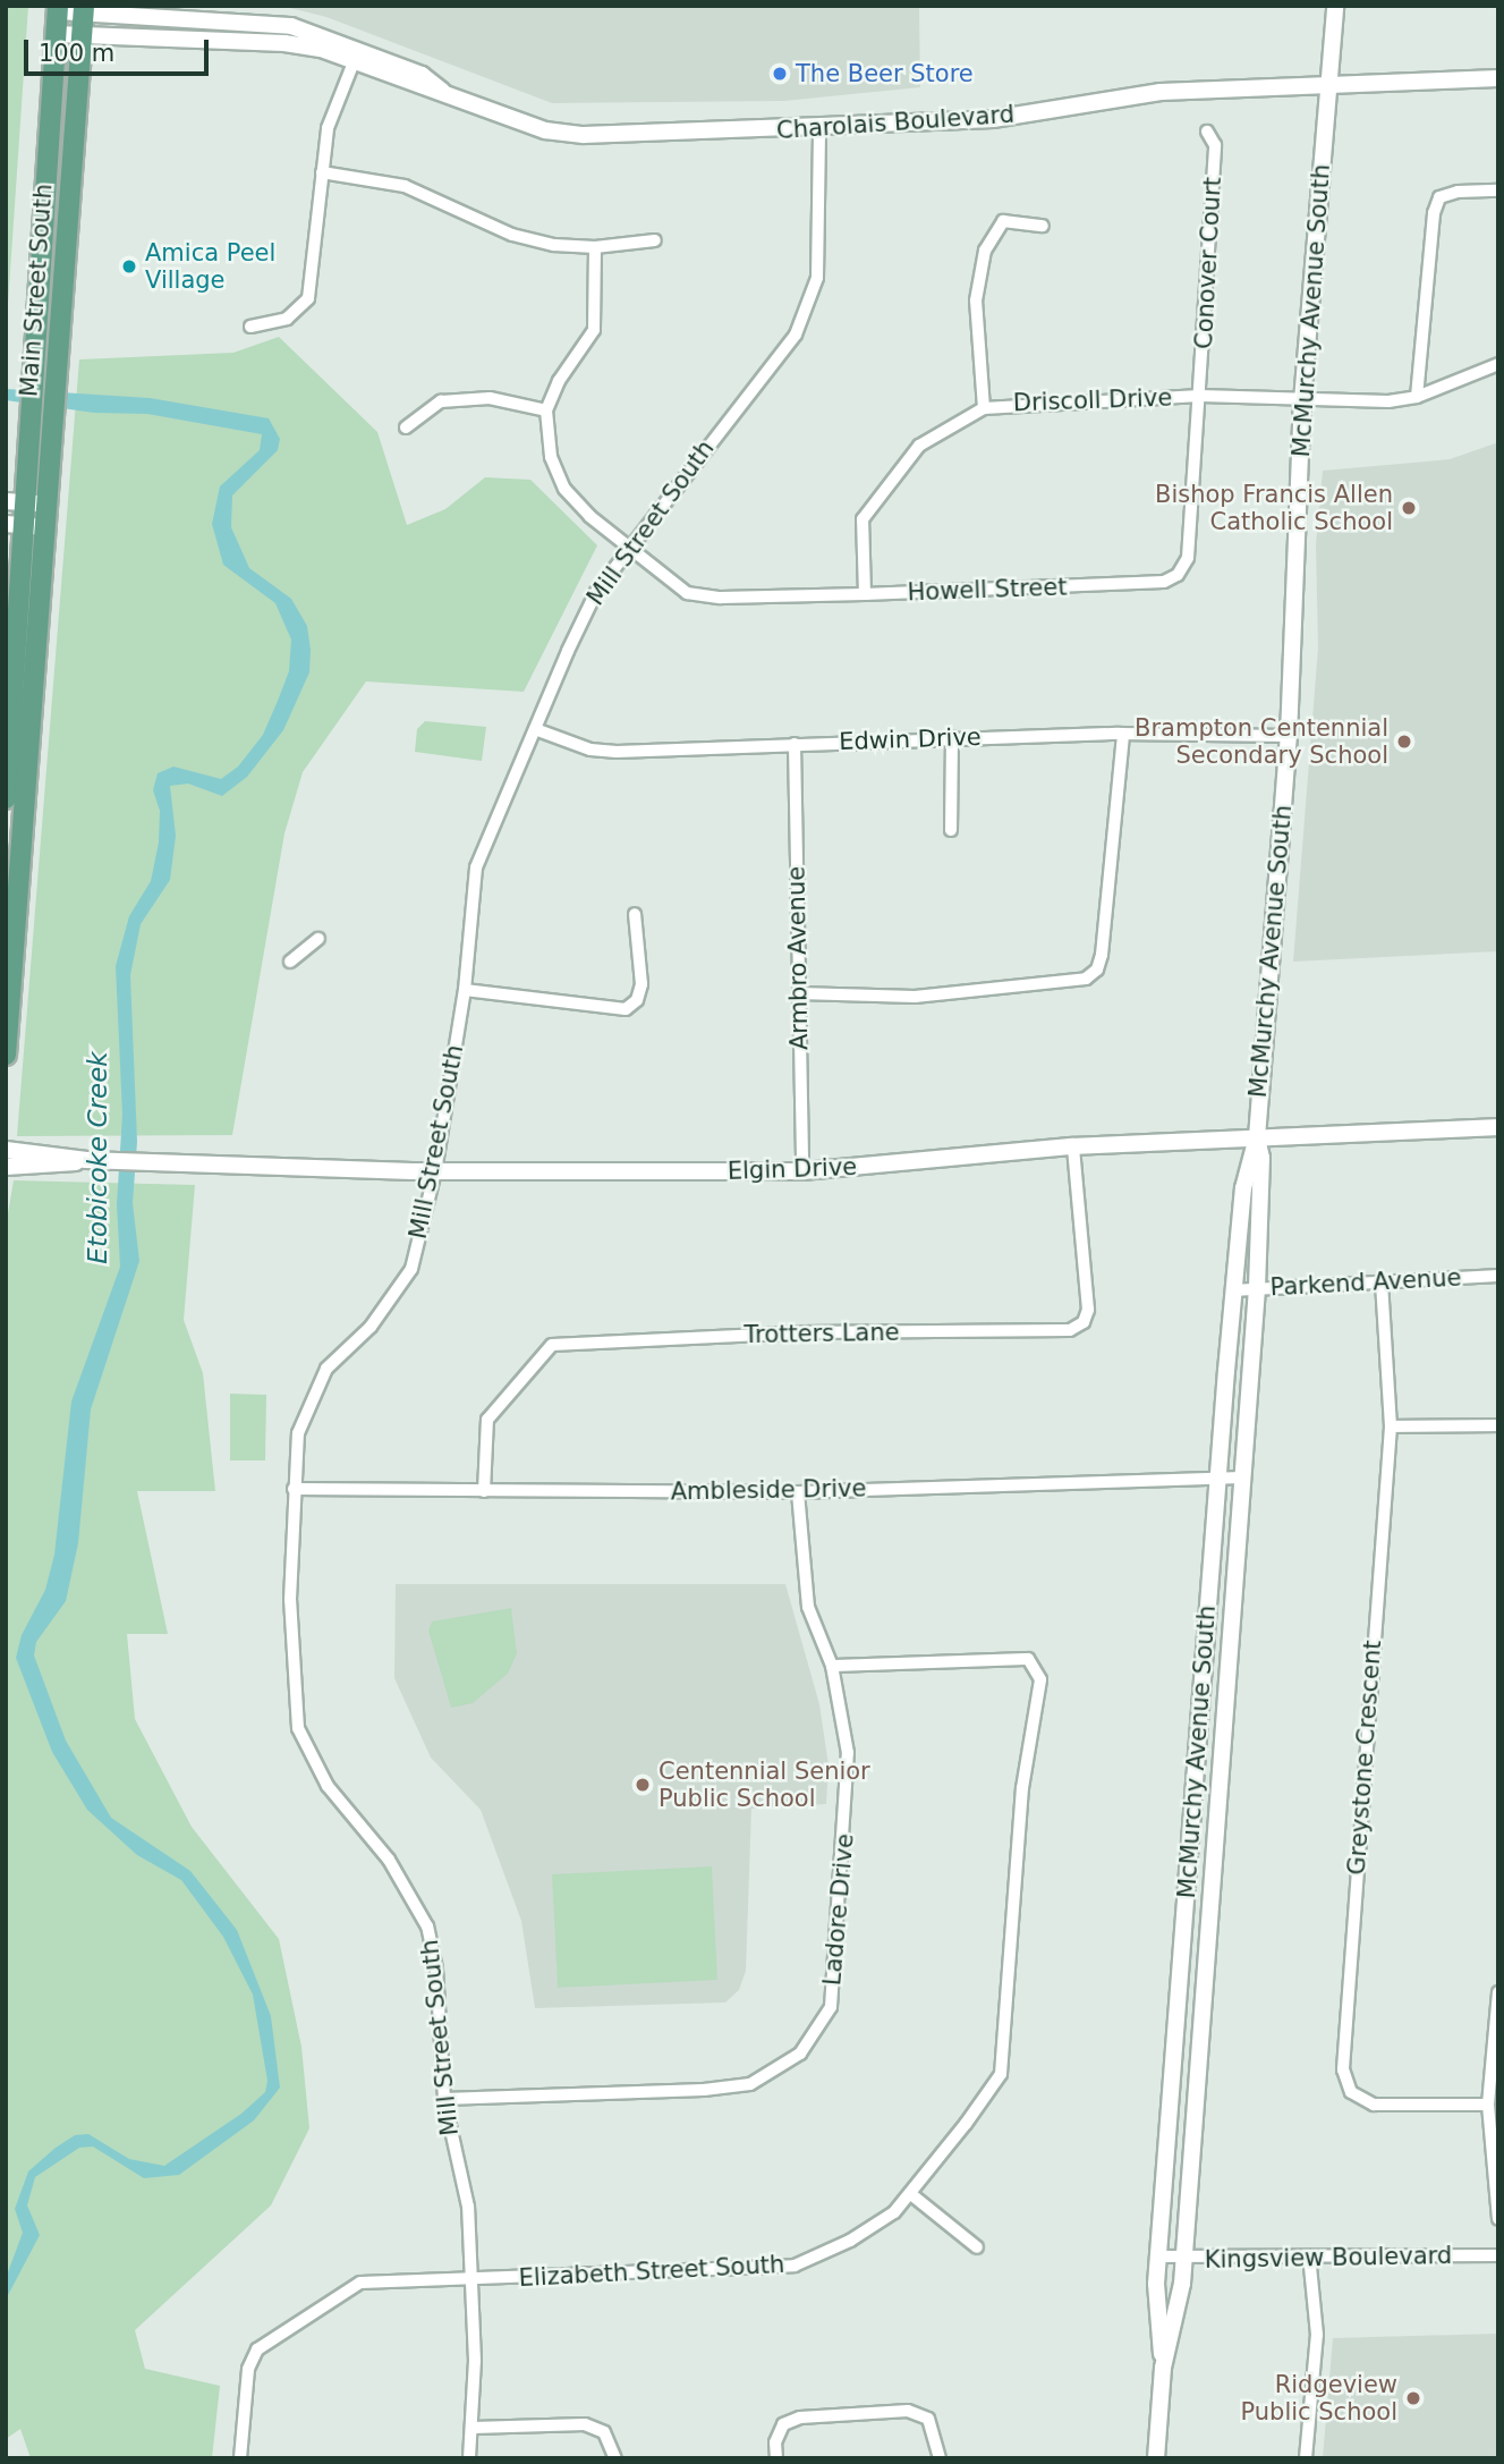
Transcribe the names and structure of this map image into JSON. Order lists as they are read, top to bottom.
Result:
{
  "streets": {
    "main road": ["Main Street South"],
    "street": [
      "Charolais Boulevard",
      "Conover Court",
      "McMurchy Avenue South",
      "Driscoll Drive",
      "Mill Street South",
      "Howell Street",
      "Edwin Drive",
      "Armbro Avenue",
      "Elgin Drive",
      "Parkend Avenue",
      "Trotters Lane",
      "Ambleside Drive",
      "Greystone Crescent",
      "Ladore Drive",
      "Kingsview Boulevard",
      "Elizabeth Street South"
    ]
  },
  "crossings": [
    ["Charolais Boulevard", "Main Street South"],
    ["Charolais Boulevard", "McMurchy Avenue South"],
    ["Charolais Boulevard", "Mill Street South"],
    ["Conover Court", "Driscoll Drive"],
    ["Conover Court", "Howell Street"],
    ["McMurchy Avenue South", "Driscoll Drive"],
    ["McMurchy Avenue South", "Edwin Drive"],
    ["McMurchy Avenue South", "Elgin Drive"],
    ["McMurchy Avenue South", "Parkend Avenue"],
    ["McMurchy Avenue South", "Ambleside Drive"],
    ["McMurchy Avenue South", "Kingsview Boulevard"],
    ["Driscoll Drive", "Howell Street"],
    ["Mill Street South", "Howell Street"],
    ["Mill Street South", "Edwin Drive"],
    ["Mill Street South", "Elgin Drive"],
    ["Mill Street South", "Ambleside Drive"],
    ["Mill Street South", "Ladore Drive"],
    ["Mill Street South", "Elizabeth Street South"],
    ["Edwin Drive", "Armbro Avenue"],
    ["Armbro Avenue", "Elgin Drive"],
    ["Elgin Drive", "Trotters Lane"],
    ["Parkend Avenue", "Greystone Crescent"],
    ["Trotters Lane", "Ambleside Drive"],
    ["Ambleside Drive", "Ladore Drive"],
    ["Ladore Drive", "Elizabeth Street South"]
  ],
  "water": ["Etobicoke Creek"],
  "places": [
    "The Beer Store",
    "Amica Peel Village",
    "Bishop Francis Allen Catholic School",
    "Brampton Centennial Secondary School",
    "Centennial Senior Public School",
    "Ridgeview Public School"
  ],
  "scale_bar": "100 m"
}
